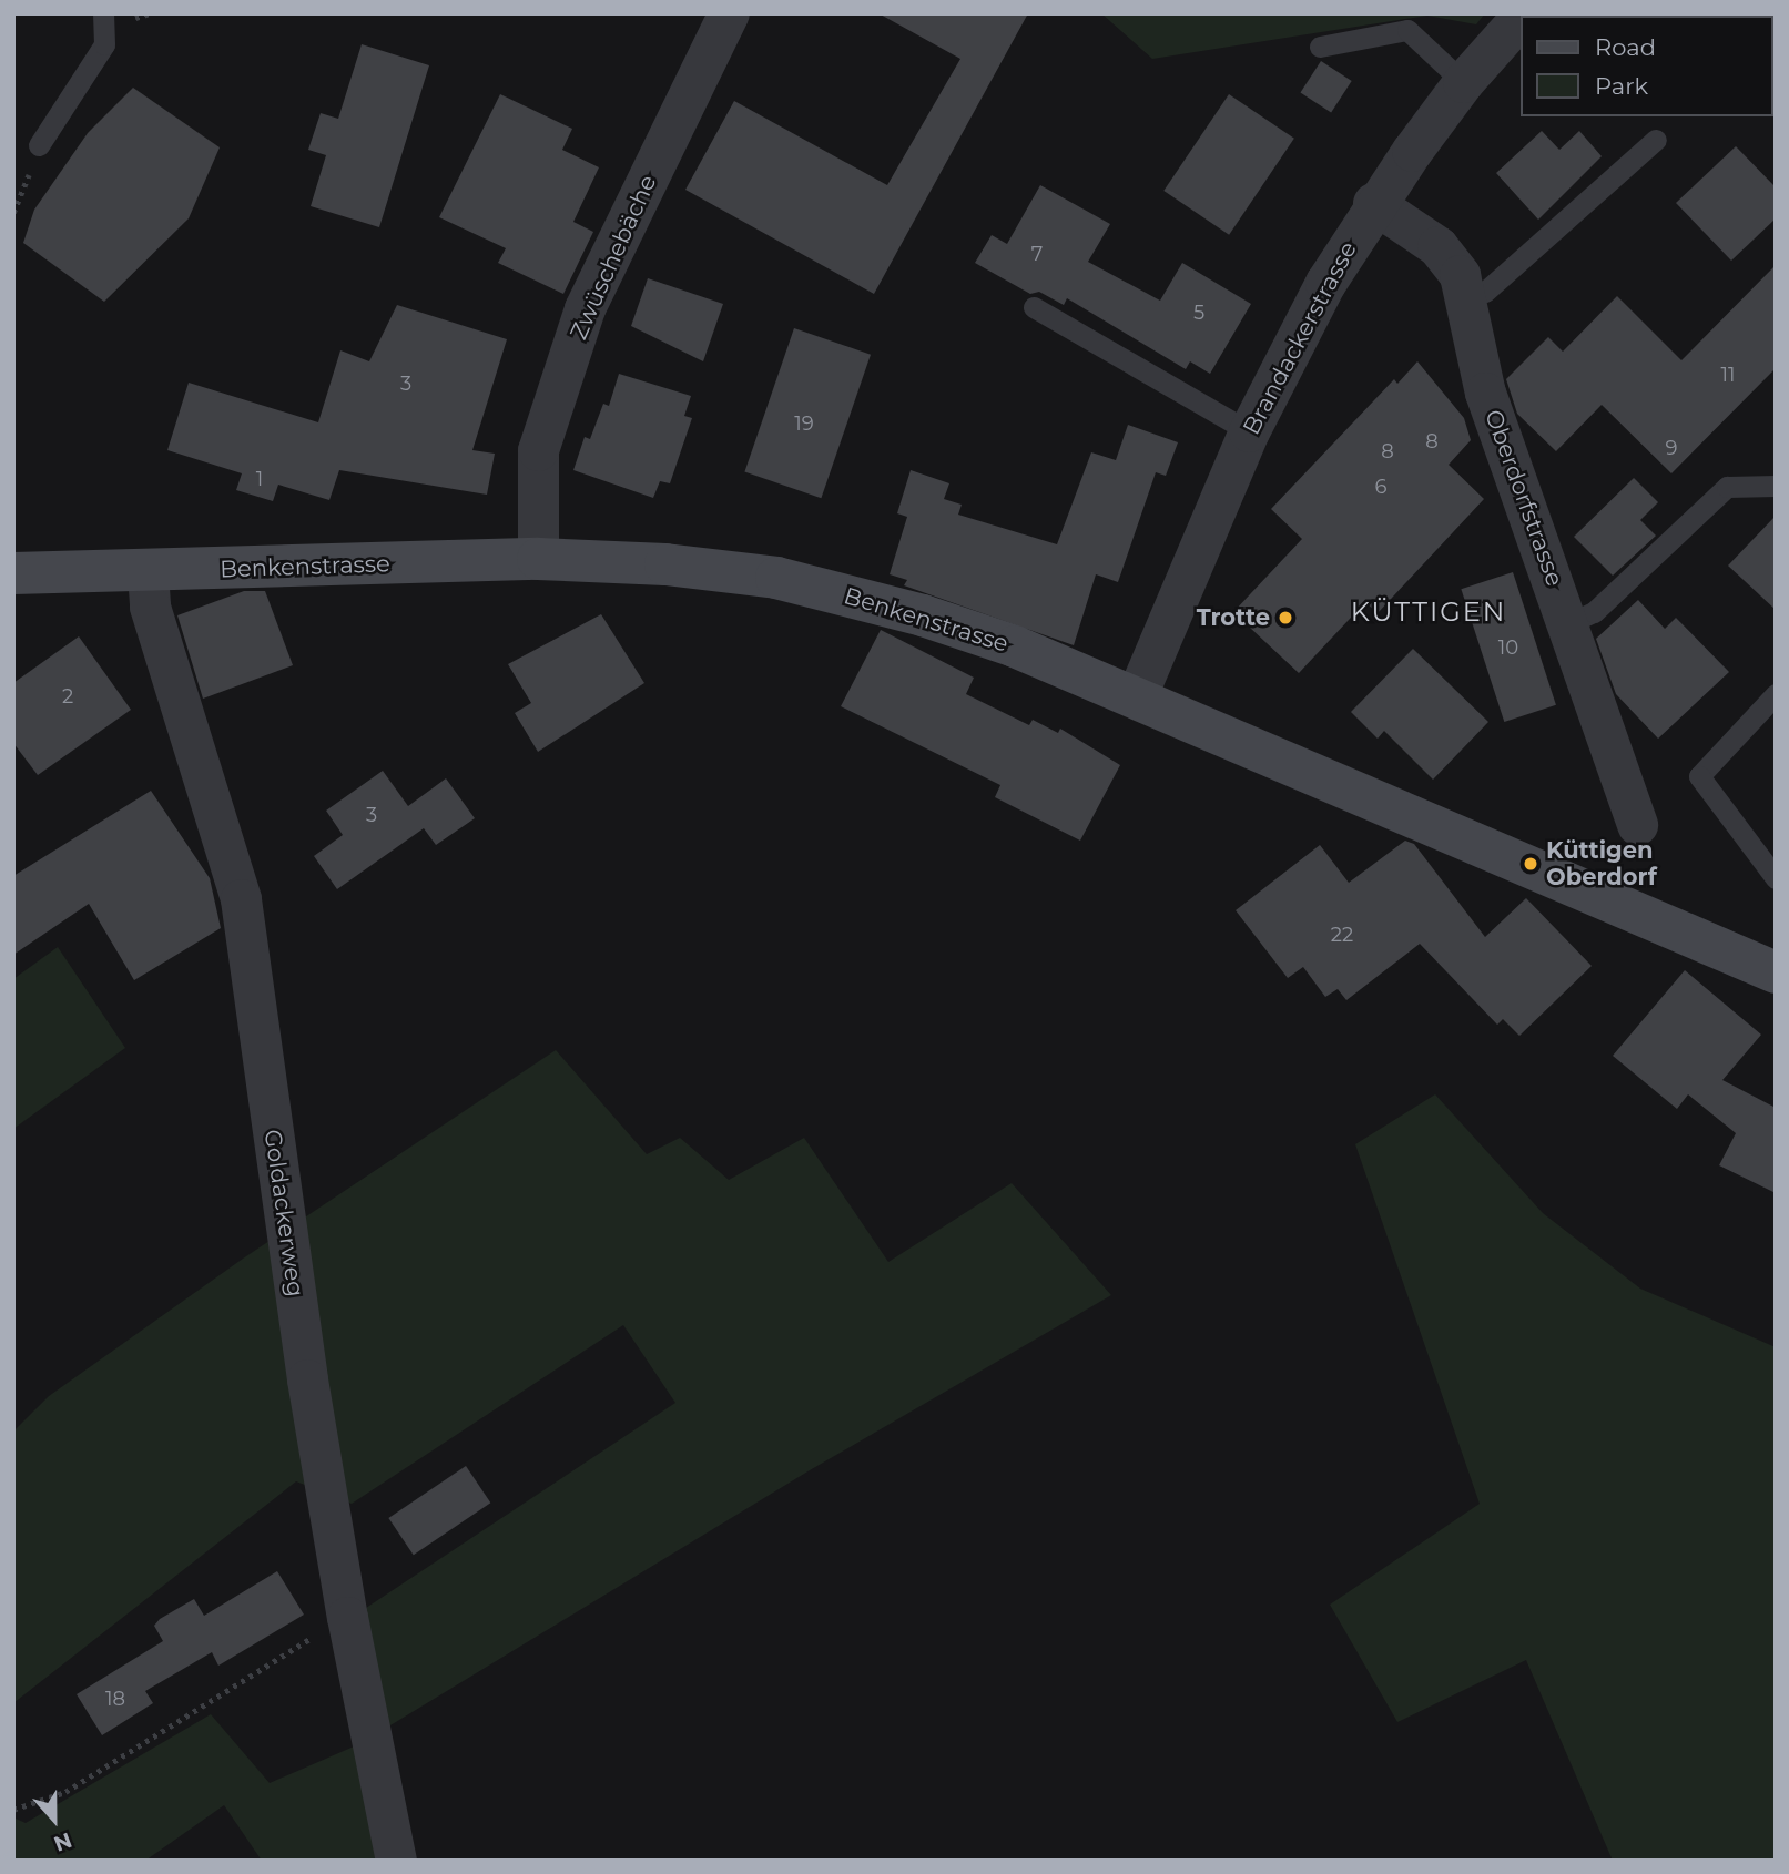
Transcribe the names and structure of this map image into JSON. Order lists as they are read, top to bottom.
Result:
{
  "streets": {
    "street": [
      "Zwüschebäche",
      "Brandackerstrasse",
      "Oberdorfstrasse",
      "Benkenstrasse",
      "Goldackerweg"
    ]
  },
  "crossings": [
    ["Zwüschebäche", "Benkenstrasse"],
    ["Brandackerstrasse", "Oberdorfstrasse"],
    ["Brandackerstrasse", "Benkenstrasse"],
    ["Benkenstrasse", "Goldackerweg"]
  ],
  "districts": ["KÜTTIGEN"],
  "places": ["Trotte", "Küttigen Oberdorf"],
  "house_numbers": [
    "7",
    "5",
    "11",
    "3",
    "19",
    "8",
    "9",
    "8",
    "1",
    "6",
    "10",
    "2",
    "3",
    "22",
    "18"
  ],
  "legend": ["Road", "Park"],
  "north": "bottom"
}
